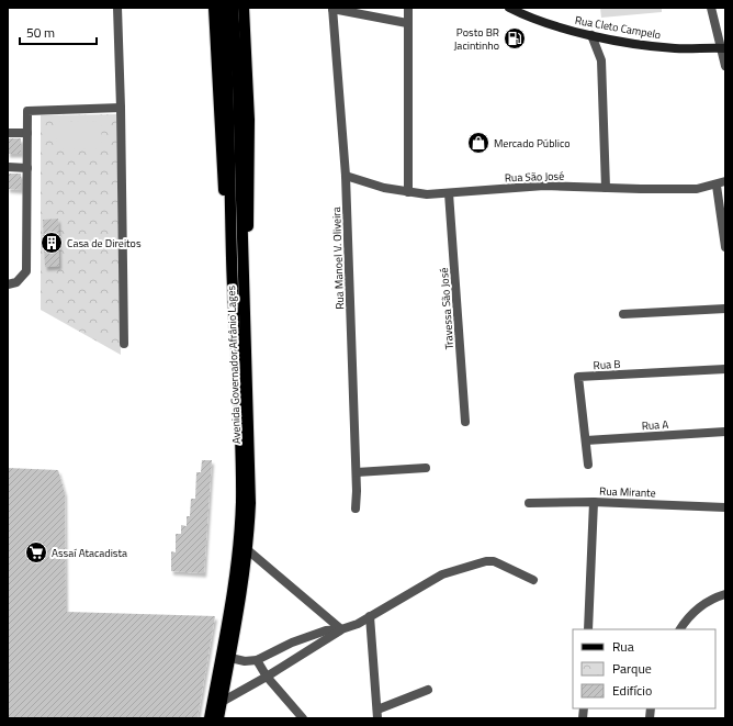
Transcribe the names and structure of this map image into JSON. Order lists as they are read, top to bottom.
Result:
{
  "streets": {
    "main road": ["Rua Cleto Campelo", "Avenida Governador Afrânio Lages"],
    "street": [
      "Rua São José",
      "Rua Manoel V. Oliveira",
      "Travessa São José",
      "Rua B",
      "Rua A",
      "Rua Mirante"
    ]
  },
  "crossings": [
    ["Rua São José", "Rua Manoel V. Oliveira"],
    ["Rua São José", "Travessa São José"],
    ["Rua B", "Rua A"]
  ],
  "places": {
    "fuel station": ["Posto BR Jacintinho"],
    "shop": ["Mercado Público"],
    "building": ["Casa de Direitos"],
    "supermarket": ["Assaí Atacadista"]
  },
  "legend": ["Rua", "Parque", "Edifício"],
  "scale_bar": "50 m"
}
